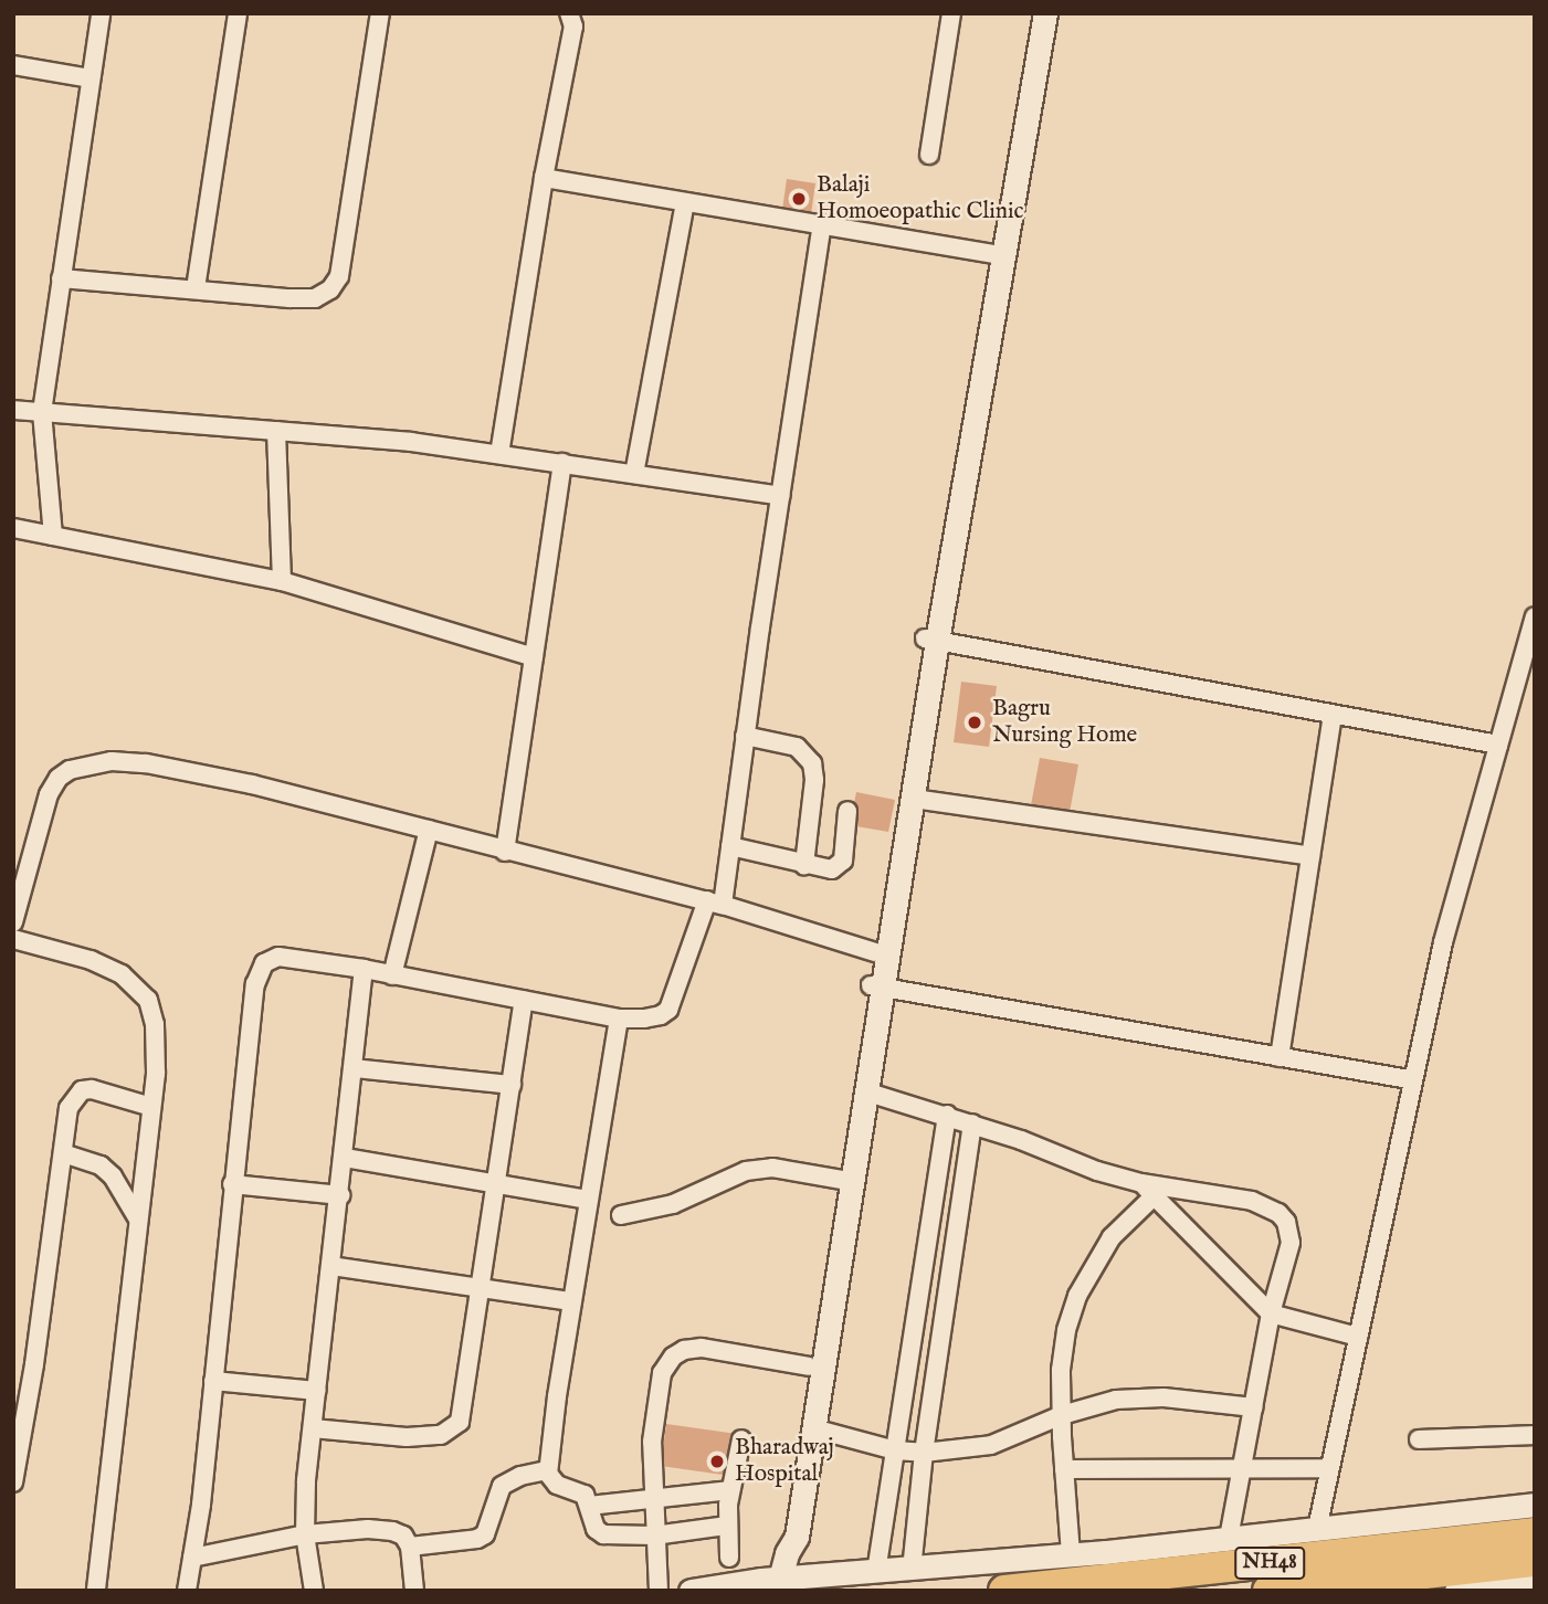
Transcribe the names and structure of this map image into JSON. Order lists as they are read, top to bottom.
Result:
{
  "streets": {
    "highway": ["NH48"]
  },
  "places": ["Balaji Homoeopathic Clinic", "Bagru Nursing Home", "Bharadwaj Hospital"]
}
